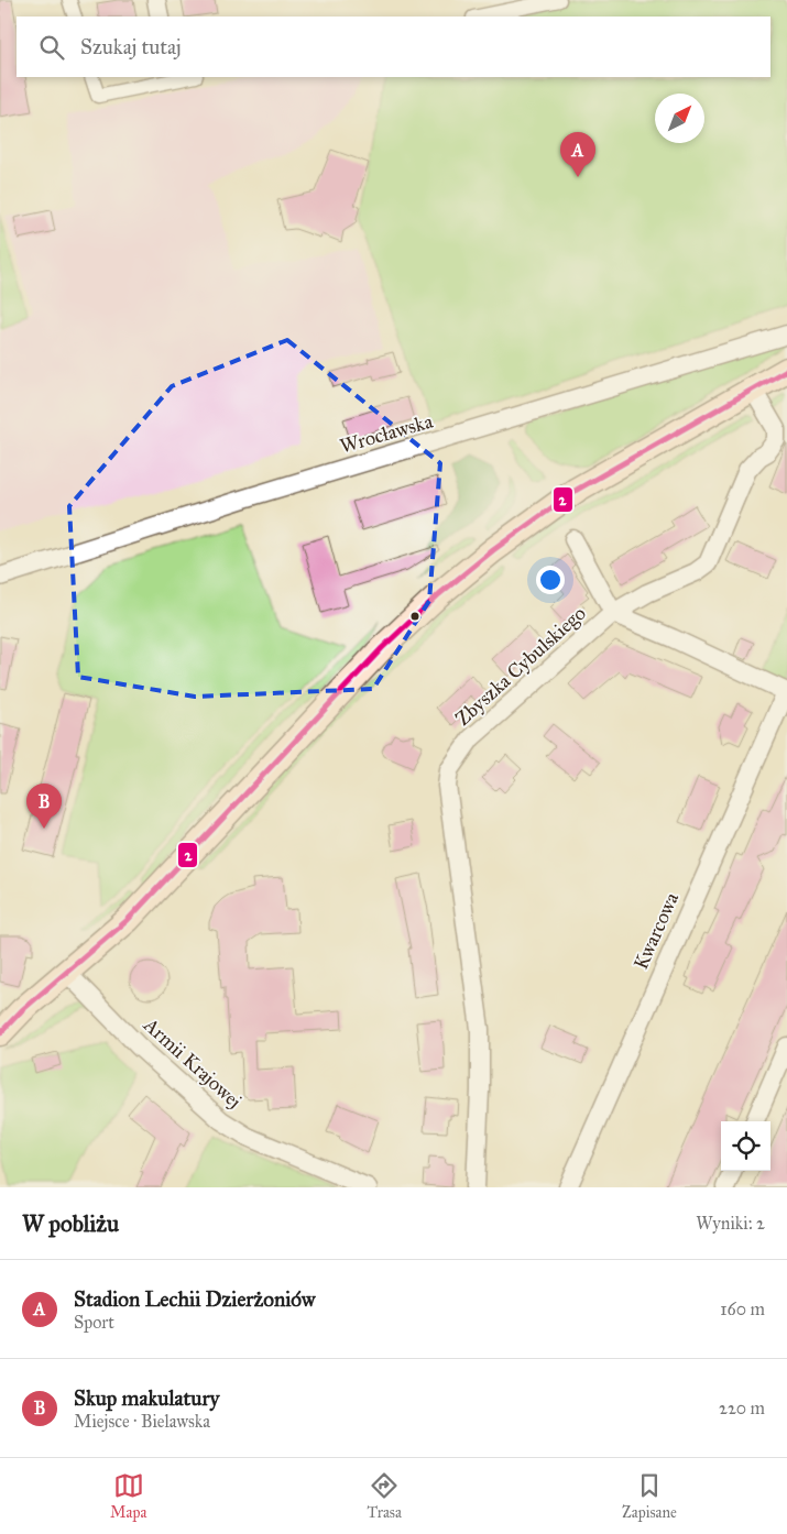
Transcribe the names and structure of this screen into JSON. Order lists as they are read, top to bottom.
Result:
{
  "streets": {
    "street": [
      "Wrocławska",
      "Zbyszka Cybulskiego",
      "Kwarcowa",
      "Armii Krajowej"
    ]
  },
  "lines": ["transit line 2"],
  "north": "top right",
  "page": {
    "search": "Szukaj tutaj",
    "pins": ["A", "B"],
    "heading": ["W pobliżu", "Wyniki: 2"],
    "list": [
      {
        "mark": "A",
        "name": "Stadion Lechii Dzierżoniów",
        "note": "Sport",
        "value": "160 m"
      },
      {
        "mark": "B",
        "name": "Skup makulatury",
        "note": "Miejsce · Bielawska",
        "value": "220 m"
      }
    ],
    "nav": ["Mapa", "Trasa", "Zapisane"]
  }
}
